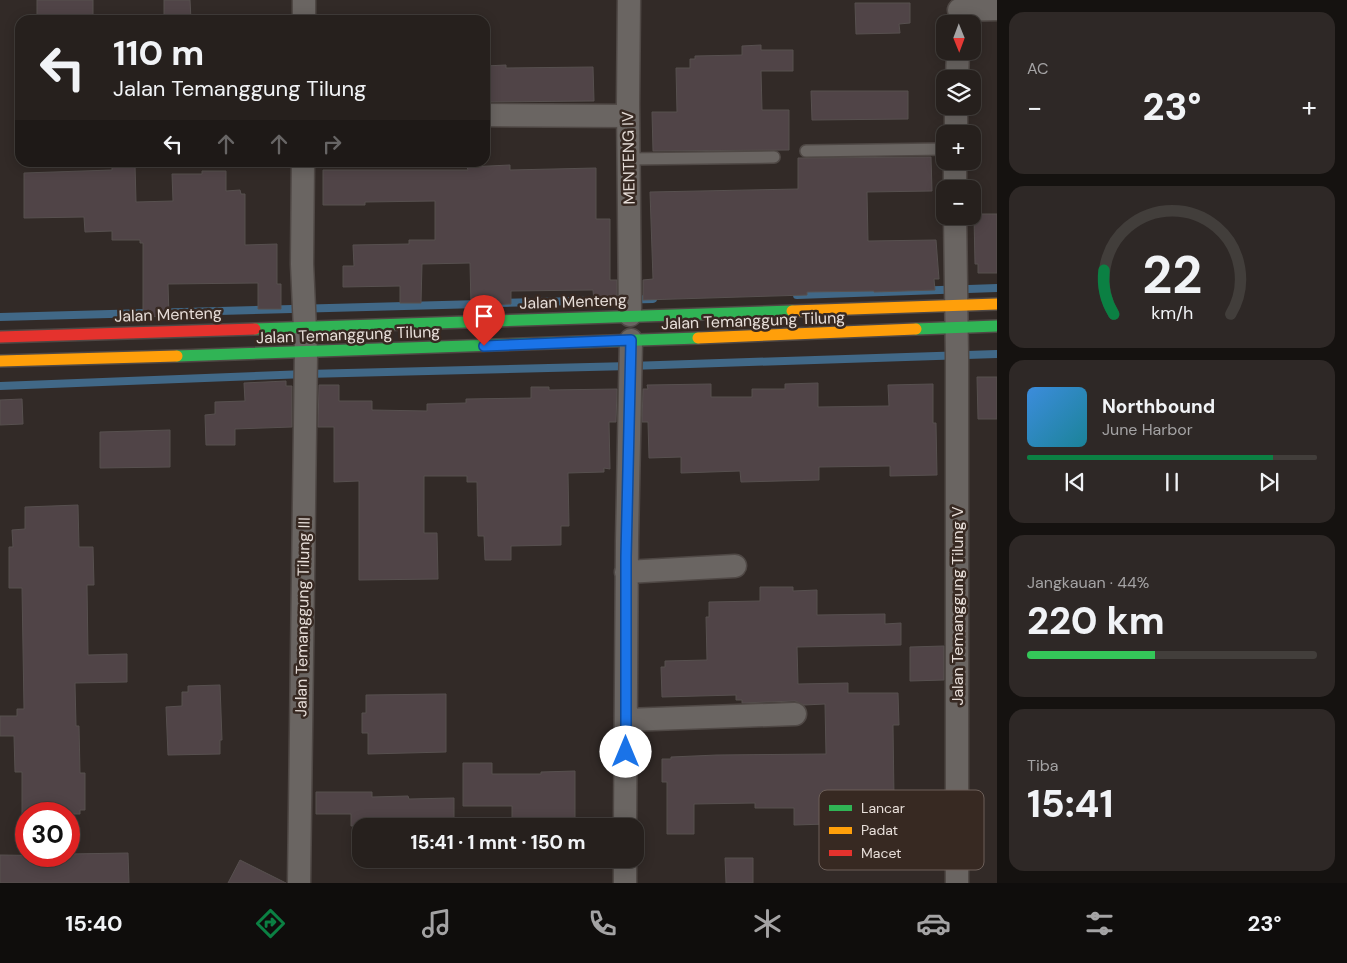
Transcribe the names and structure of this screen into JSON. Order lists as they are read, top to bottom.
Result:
{
  "streets": {
    "street": [
      "MENTENG IV",
      "Jalan Menteng",
      "Jalan Temanggung Tilung",
      "Jalan Temanggung Tilung V",
      "Jalan Temanggung Tilung III"
    ]
  },
  "crossings": [
    ["MENTENG IV", "Jalan Menteng"],
    ["Jalan Menteng", "Jalan Temanggung Tilung V"],
    ["Jalan Menteng", "Jalan Temanggung Tilung III"],
    ["Jalan Temanggung Tilung", "Jalan Temanggung Tilung V"],
    ["Jalan Temanggung Tilung", "Jalan Temanggung Tilung III"]
  ],
  "legend": ["Lancar", "Padat", "Macet"],
  "north": "bottom",
  "page": {
    "tile": [
      "AC",
      ["Jangkauan · 44%", "220 km"],
      ["Tiba", "15:41"]
    ],
    "map_buttons": ["+", "−"],
    "turn": ["110 m", "Jalan Temanggung Tilung"],
    "heat": ["−", "23°", "+"],
    "song": ["Northbound", "June Harbor"],
    "limit": "30",
    "trip": "15:41 · 1 mnt · 150 m",
    "tabs": ["15:40", "23°"],
    "gauge": ["22", "km/h"]
  }
}
